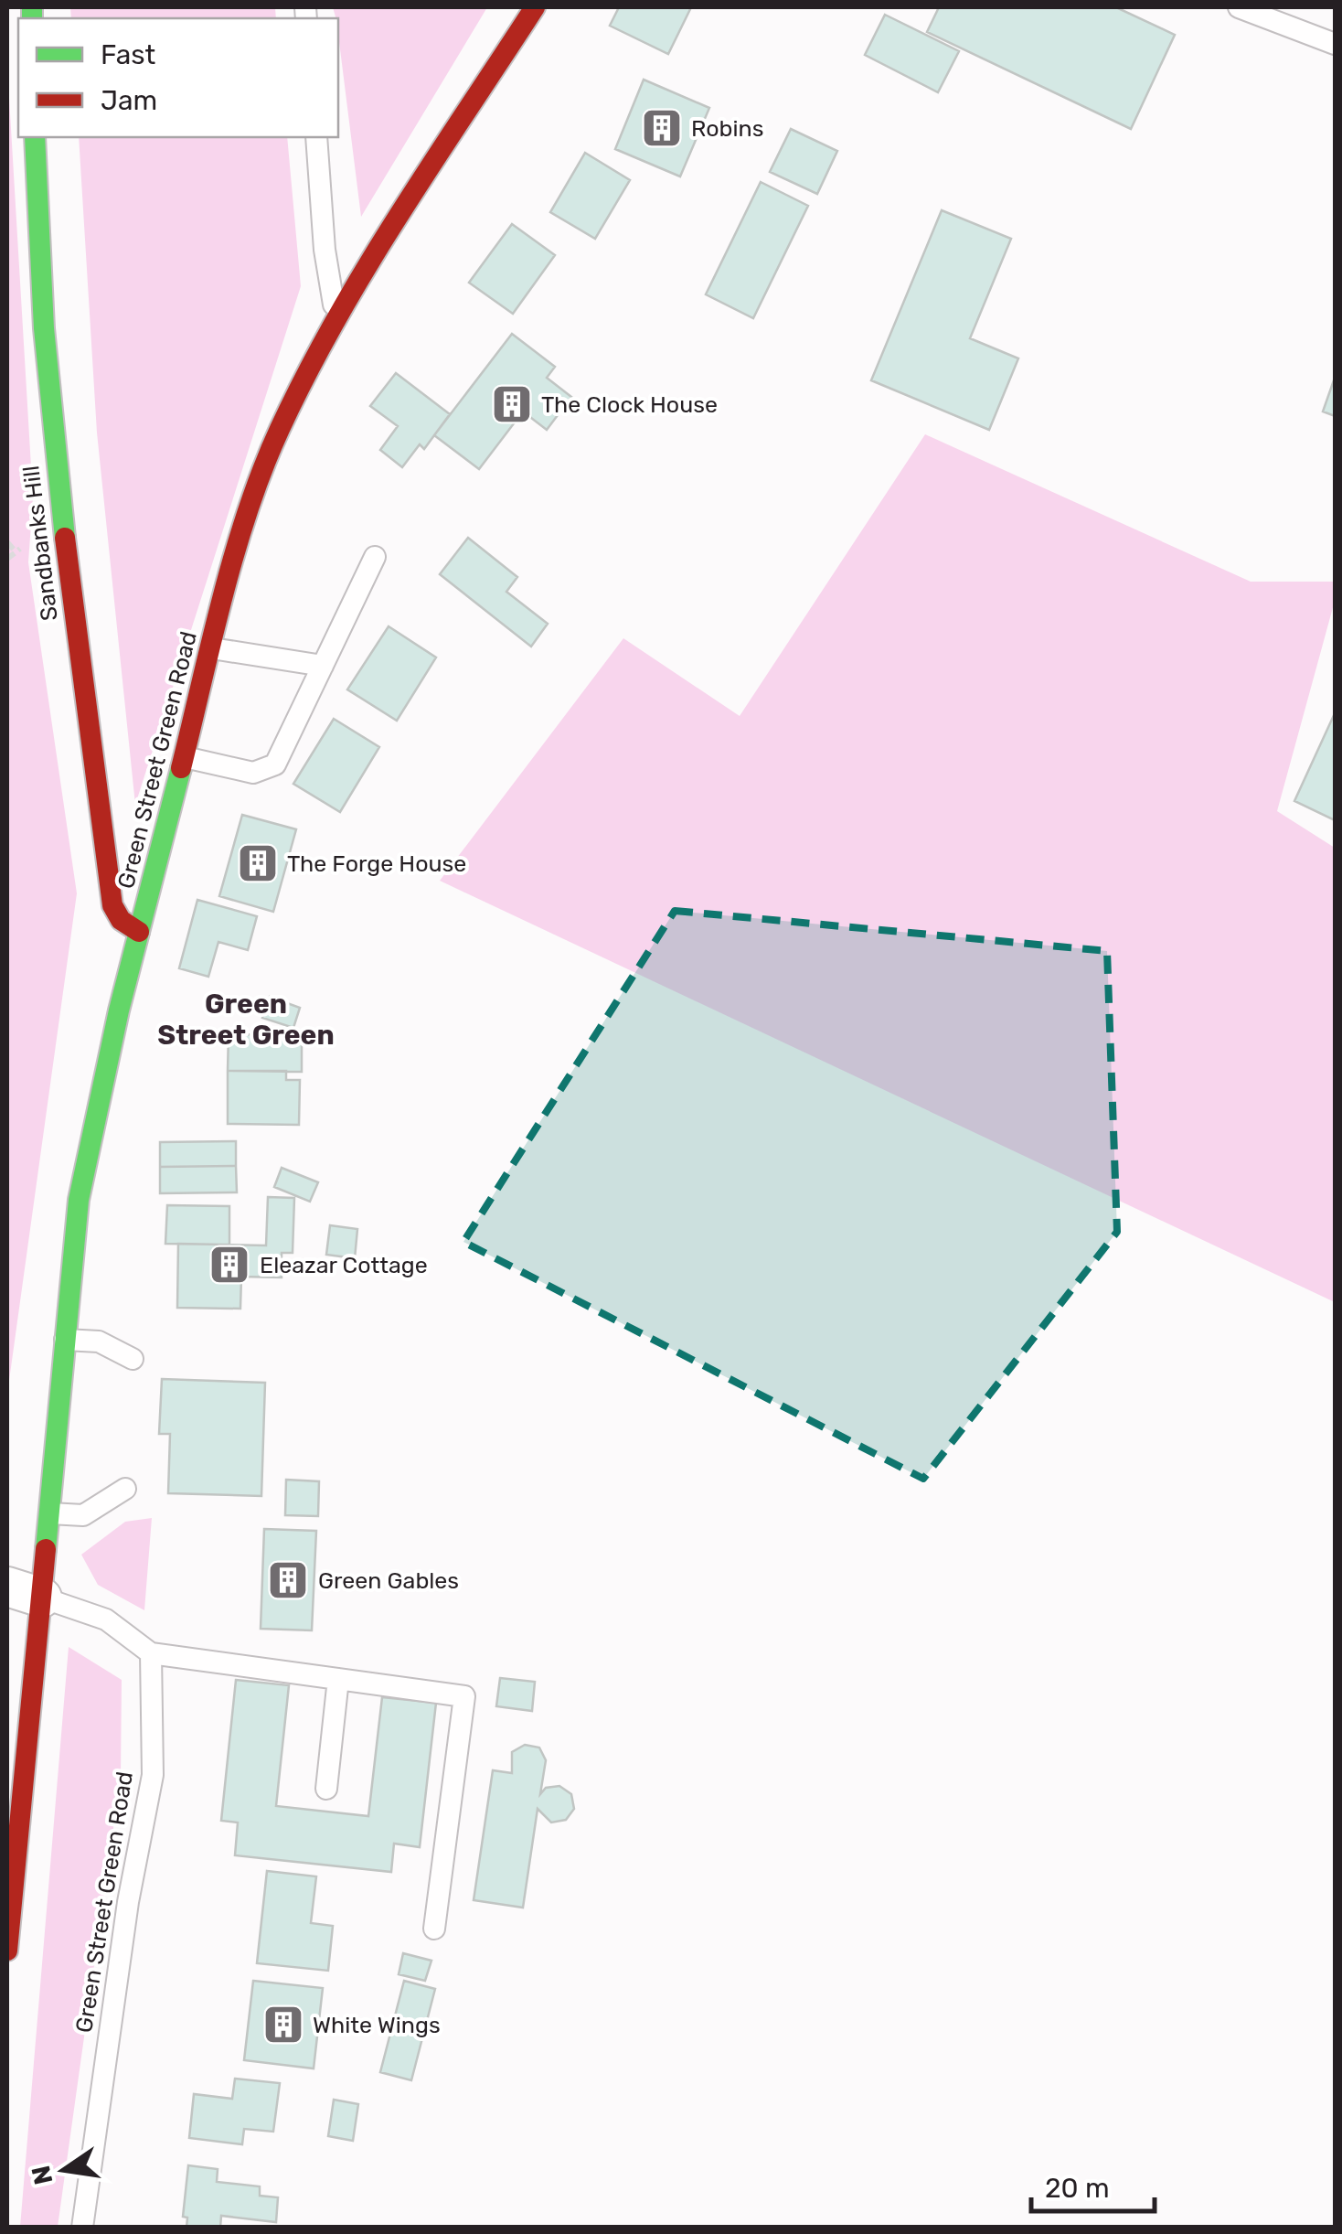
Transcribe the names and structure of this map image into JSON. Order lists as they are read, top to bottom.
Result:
{
  "streets": {
    "main road": ["Sandbanks Hill", "Green Street Green Road"]
  },
  "crossings": [
    ["Sandbanks Hill", "Green Street Green Road"]
  ],
  "districts": ["Green Street Green"],
  "places": {
    "building": [
      "Robins",
      "The Clock House",
      "The Forge House",
      "Eleazar Cottage",
      "Green Gables",
      "White Wings"
    ]
  },
  "legend": ["Fast", "Jam"],
  "scale_bar": "20 m",
  "north": "left"
}
